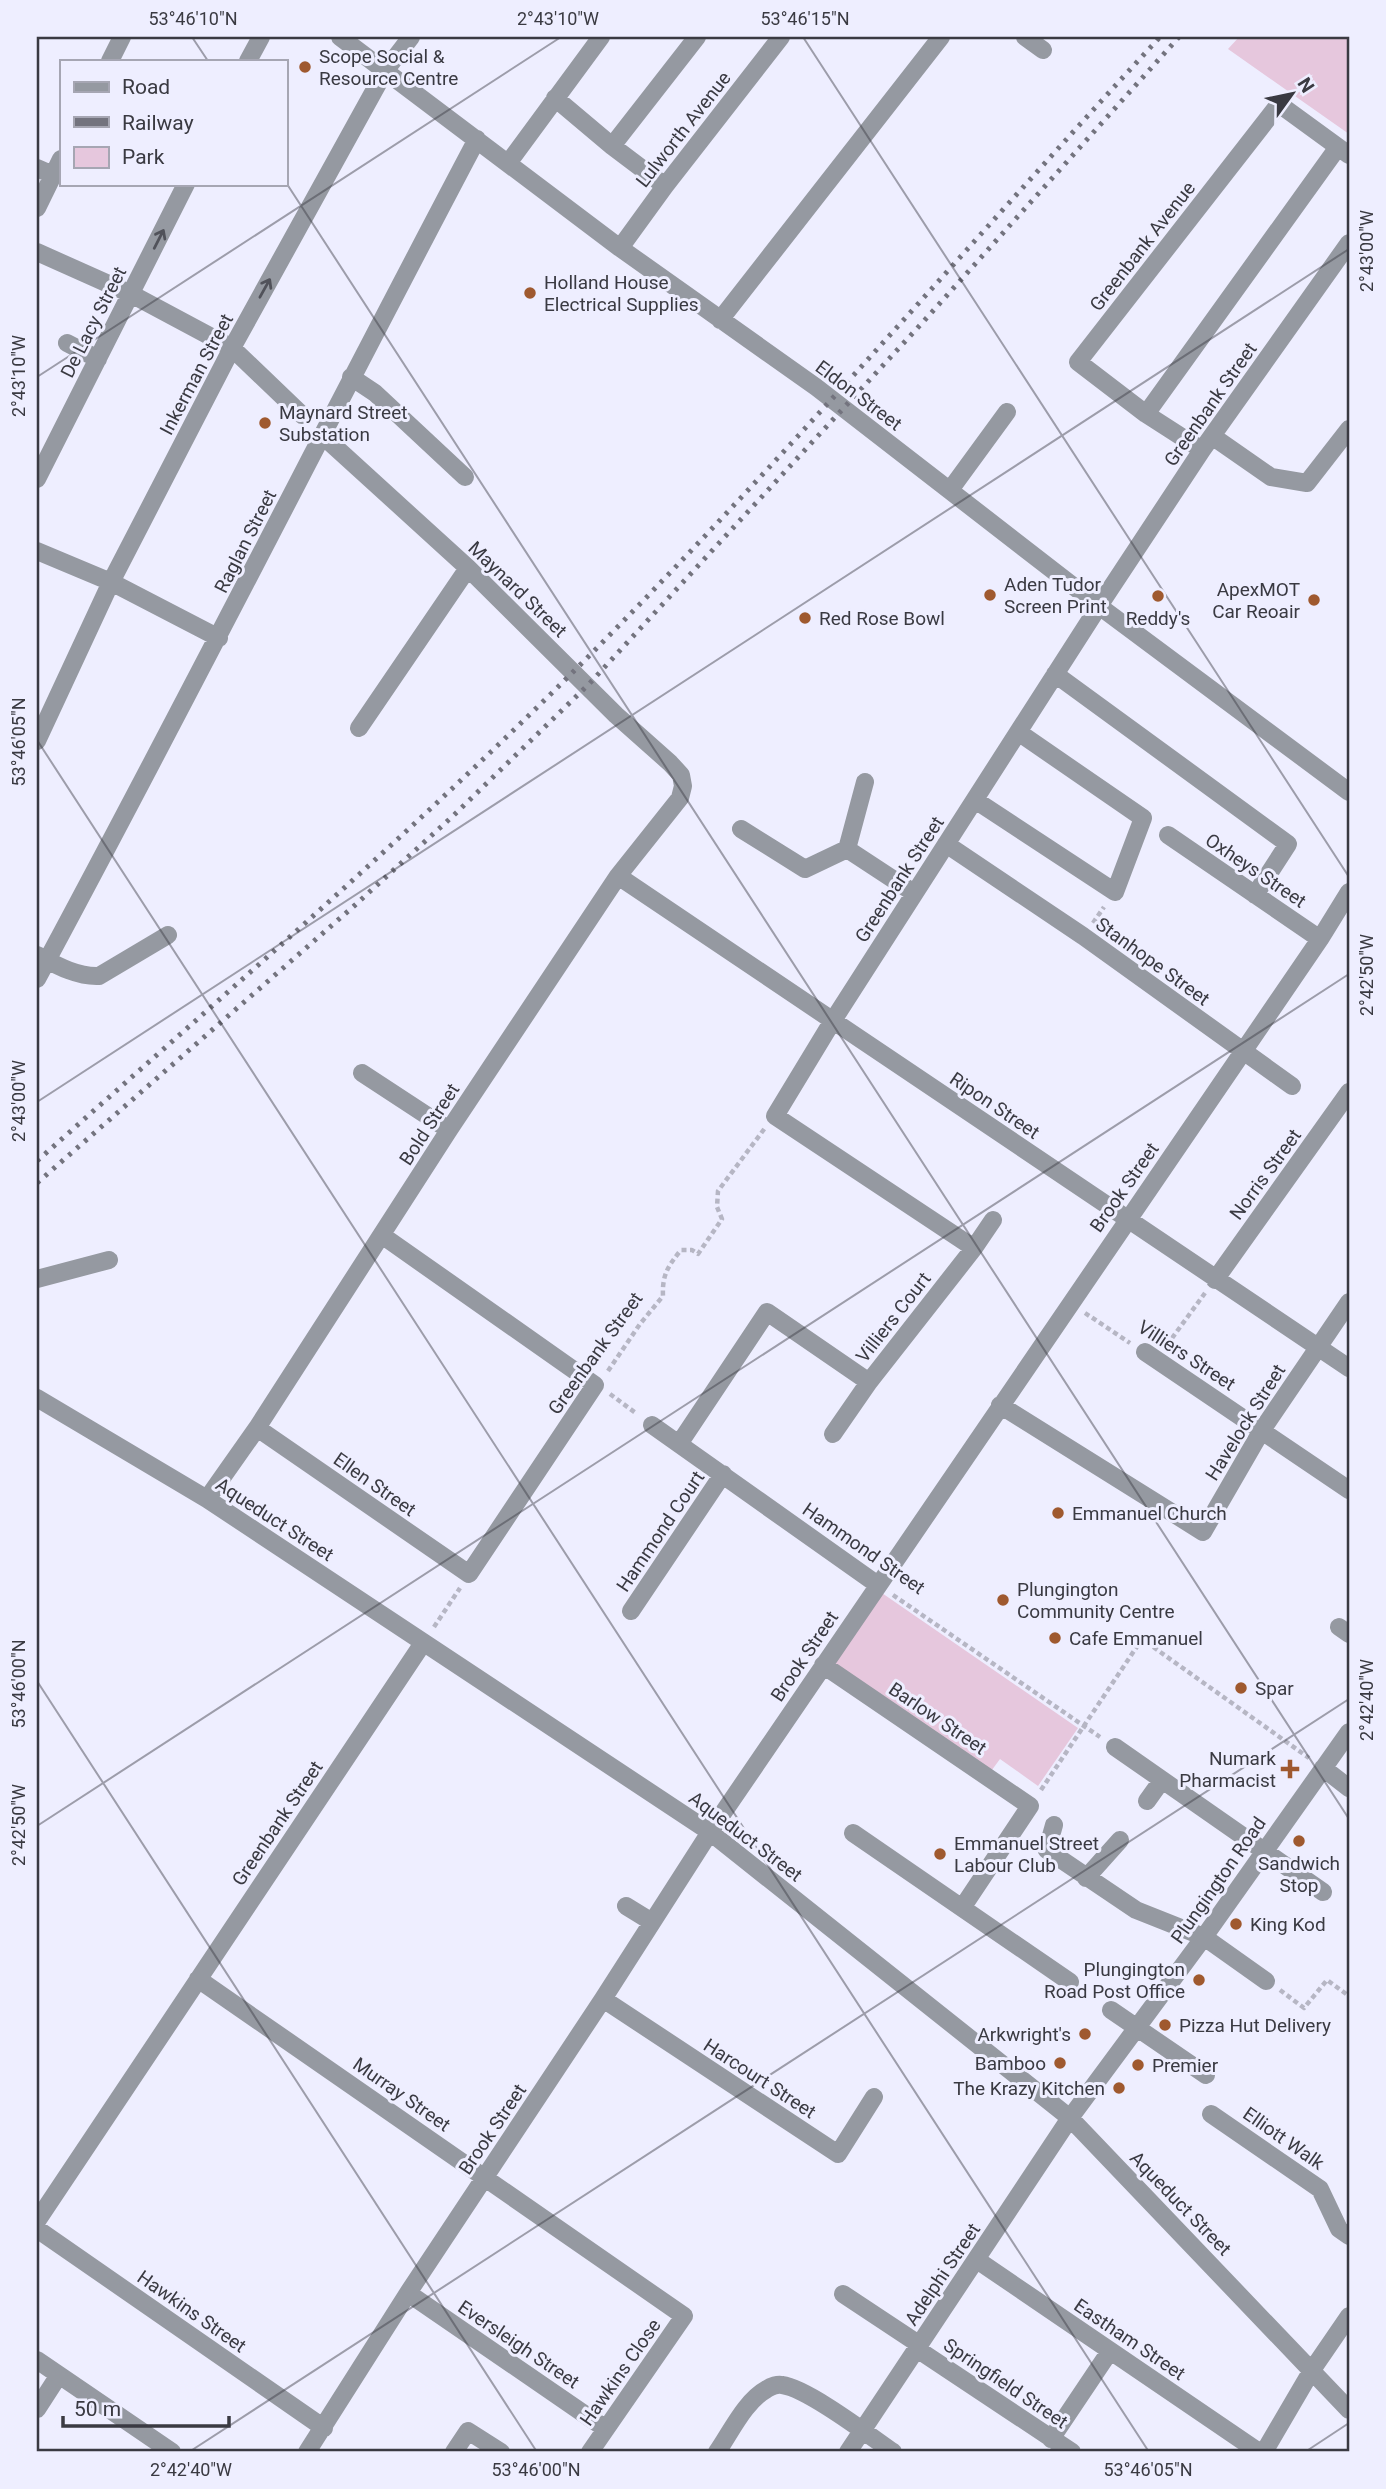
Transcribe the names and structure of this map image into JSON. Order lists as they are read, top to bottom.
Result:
{
  "streets": {
    "street": [
      "Lulworth Avenue",
      "Greenbank Avenue",
      "De Lacy Street",
      "Inkerman Street",
      "Eldon Street",
      "Greenbank Street",
      "Raglan Street",
      "Maynard Street",
      "Oxheys Street",
      "Stanhope Street",
      "Ripon Street",
      "Bold Street",
      "Norris Street",
      "Brook Street",
      "Villiers Court",
      "Villiers Street",
      "Havelock Street",
      "Ellen Street",
      "Aqueduct Street",
      "Hammond Court",
      "Hammond Street",
      "Barlow Street",
      "Plungington Road",
      "Harcourt Street",
      "Murray Street",
      "Elliott Walk",
      "Adelphi Street",
      "Hawkins Street",
      "Eastham Street",
      "Eversleigh Street",
      "Hawkins Close",
      "Springfield Street"
    ]
  },
  "crossings": [
    ["Lulworth Avenue", "Eldon Street"],
    ["Greenbank Avenue", "Greenbank Street"],
    ["Inkerman Street", "Eldon Street"],
    ["Eldon Street", "Greenbank Street"],
    ["Eldon Street", "Raglan Street"],
    ["Greenbank Street", "Stanhope Street"],
    ["Greenbank Street", "Ripon Street"],
    ["Greenbank Street", "Ellen Street"],
    ["Greenbank Street", "Aqueduct Street"],
    ["Greenbank Street", "Murray Street"],
    ["Raglan Street", "Maynard Street"],
    ["Maynard Street", "Bold Street"],
    ["Oxheys Street", "Brook Street"],
    ["Stanhope Street", "Brook Street"],
    ["Ripon Street", "Bold Street"],
    ["Ripon Street", "Norris Street"],
    ["Ripon Street", "Brook Street"],
    ["Ripon Street", "Havelock Street"],
    ["Bold Street", "Ellen Street"],
    ["Bold Street", "Aqueduct Street"],
    ["Brook Street", "Villiers Street"],
    ["Brook Street", "Havelock Street"],
    ["Brook Street", "Aqueduct Street"],
    ["Brook Street", "Hammond Street"],
    ["Brook Street", "Barlow Street"],
    ["Brook Street", "Harcourt Street"],
    ["Brook Street", "Murray Street"],
    ["Brook Street", "Hawkins Street"],
    ["Brook Street", "Eversleigh Street"],
    ["Villiers Court", "Hammond Street"],
    ["Villiers Street", "Havelock Street"],
    ["Aqueduct Street", "Plungington Road"],
    ["Aqueduct Street", "Adelphi Street"],
    ["Hammond Court", "Hammond Street"],
    ["Plungington Road", "Adelphi Street"],
    ["Murray Street", "Hawkins Close"],
    ["Adelphi Street", "Eastham Street"],
    ["Adelphi Street", "Springfield Street"],
    ["Eversleigh Street", "Hawkins Close"]
  ],
  "one_way": ["Inkerman Street"],
  "places": {
    "other": [
      "Scope Social & Resource Centre",
      "Holland House Electrical Supplies",
      "Maynard Street Substation",
      "Aden Tudor Screen Print",
      "Reddy's",
      "ApexMOT Car Reoair",
      "Red Rose Bowl",
      "Emmanuel Church",
      "Plungington Community Centre",
      "Cafe Emmanuel",
      "Spar",
      "Sandwich Stop",
      "Emmanuel Street Labour Club",
      "King Kod",
      "Plungington Road Post Office",
      "Pizza Hut Delivery",
      "Arkwright's",
      "Bamboo",
      "Premier",
      "The Krazy Kitchen"
    ],
    "health": ["Numark Pharmacist"]
  },
  "legend": ["Road", "Railway", "Park"],
  "scale_bar": "50 m",
  "north": "top right",
  "coordinates": [
    "53°46'10\"N",
    "2°43'10\"W",
    "53°46'15\"N",
    "2°43'00\"W",
    "53°46'05\"N",
    "2°42'50\"W",
    "53°46'00\"N",
    "2°42'40\"W"
  ]
}
